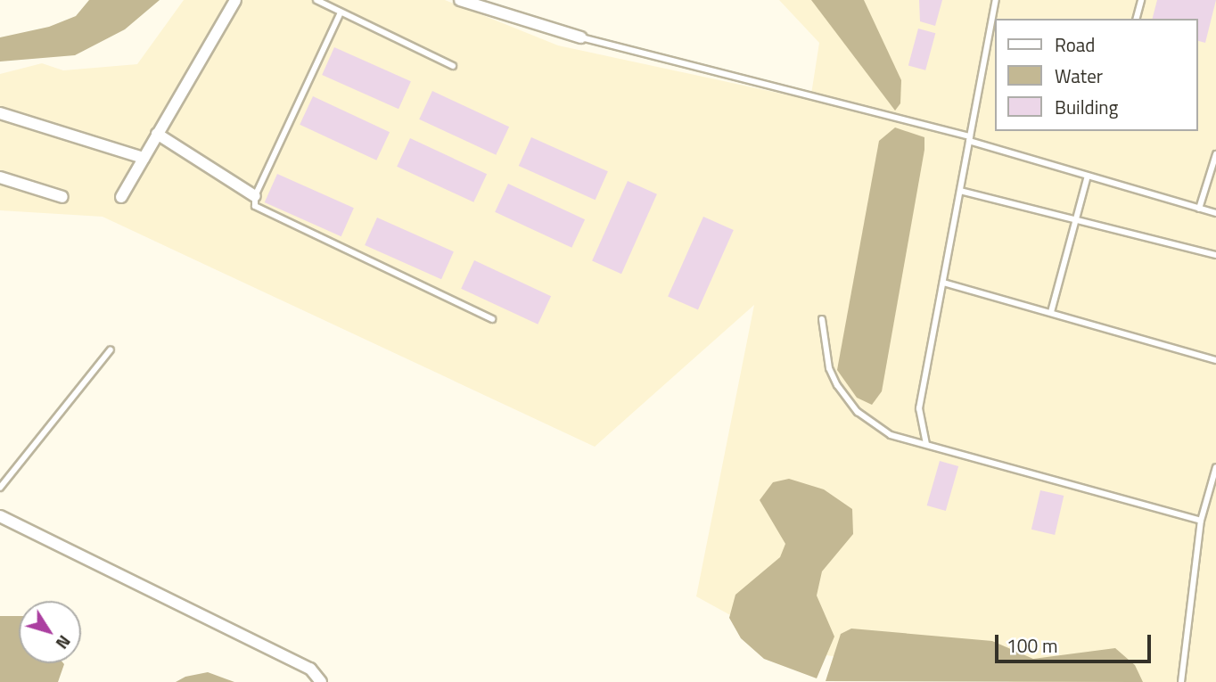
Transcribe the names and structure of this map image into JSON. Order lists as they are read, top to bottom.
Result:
{
  "legend": ["Road", "Water", "Building"],
  "scale_bar": "100 m",
  "north": "bottom right"
}
